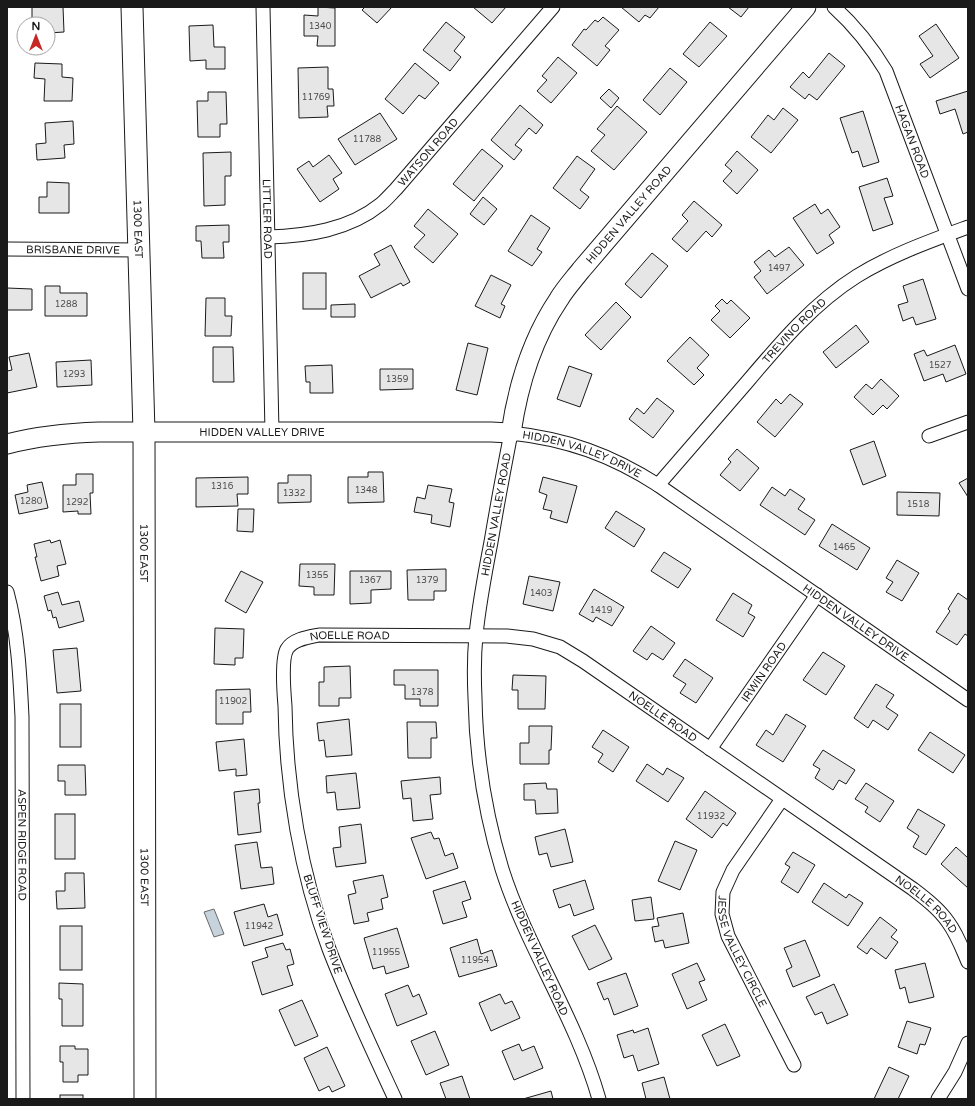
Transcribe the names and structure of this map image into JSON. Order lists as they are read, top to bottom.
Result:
{
  "streets": {
    "main road": ["1300 EAST"],
    "street": [
      "HAGAN ROAD",
      "WATSON ROAD",
      "HIDDEN VALLEY ROAD",
      "LITTLER ROAD",
      "BRISBANE DRIVE",
      "TREVINO ROAD",
      "HIDDEN VALLEY DRIVE",
      "NOELLE ROAD",
      "IRWIN ROAD",
      "ASPEN RIDGE ROAD",
      "BLUFF VIEW DRIVE",
      "JESSE VALLEY CIRCLE"
    ]
  },
  "crossings": [
    ["HAGAN ROAD", "TREVINO ROAD"],
    ["WATSON ROAD", "LITTLER ROAD"],
    ["HIDDEN VALLEY ROAD", "HIDDEN VALLEY DRIVE"],
    ["HIDDEN VALLEY ROAD", "NOELLE ROAD"],
    ["LITTLER ROAD", "HIDDEN VALLEY DRIVE"],
    ["1300 EAST", "BRISBANE DRIVE"],
    ["1300 EAST", "HIDDEN VALLEY DRIVE"],
    ["TREVINO ROAD", "HIDDEN VALLEY DRIVE"],
    ["HIDDEN VALLEY DRIVE", "IRWIN ROAD"],
    ["NOELLE ROAD", "IRWIN ROAD"],
    ["NOELLE ROAD", "BLUFF VIEW DRIVE"],
    ["NOELLE ROAD", "JESSE VALLEY CIRCLE"]
  ],
  "house_numbers": [
    "1340",
    "11769",
    "11788",
    "1497",
    "1288",
    "1527",
    "1293",
    "1359",
    "1316",
    "1348",
    "1332",
    "1280",
    "1292",
    "1518",
    "1465",
    "1355",
    "1367",
    "1379",
    "1403",
    "1419",
    "1378",
    "11902",
    "11932",
    "11942",
    "11955",
    "11954"
  ],
  "north": "top"
}
